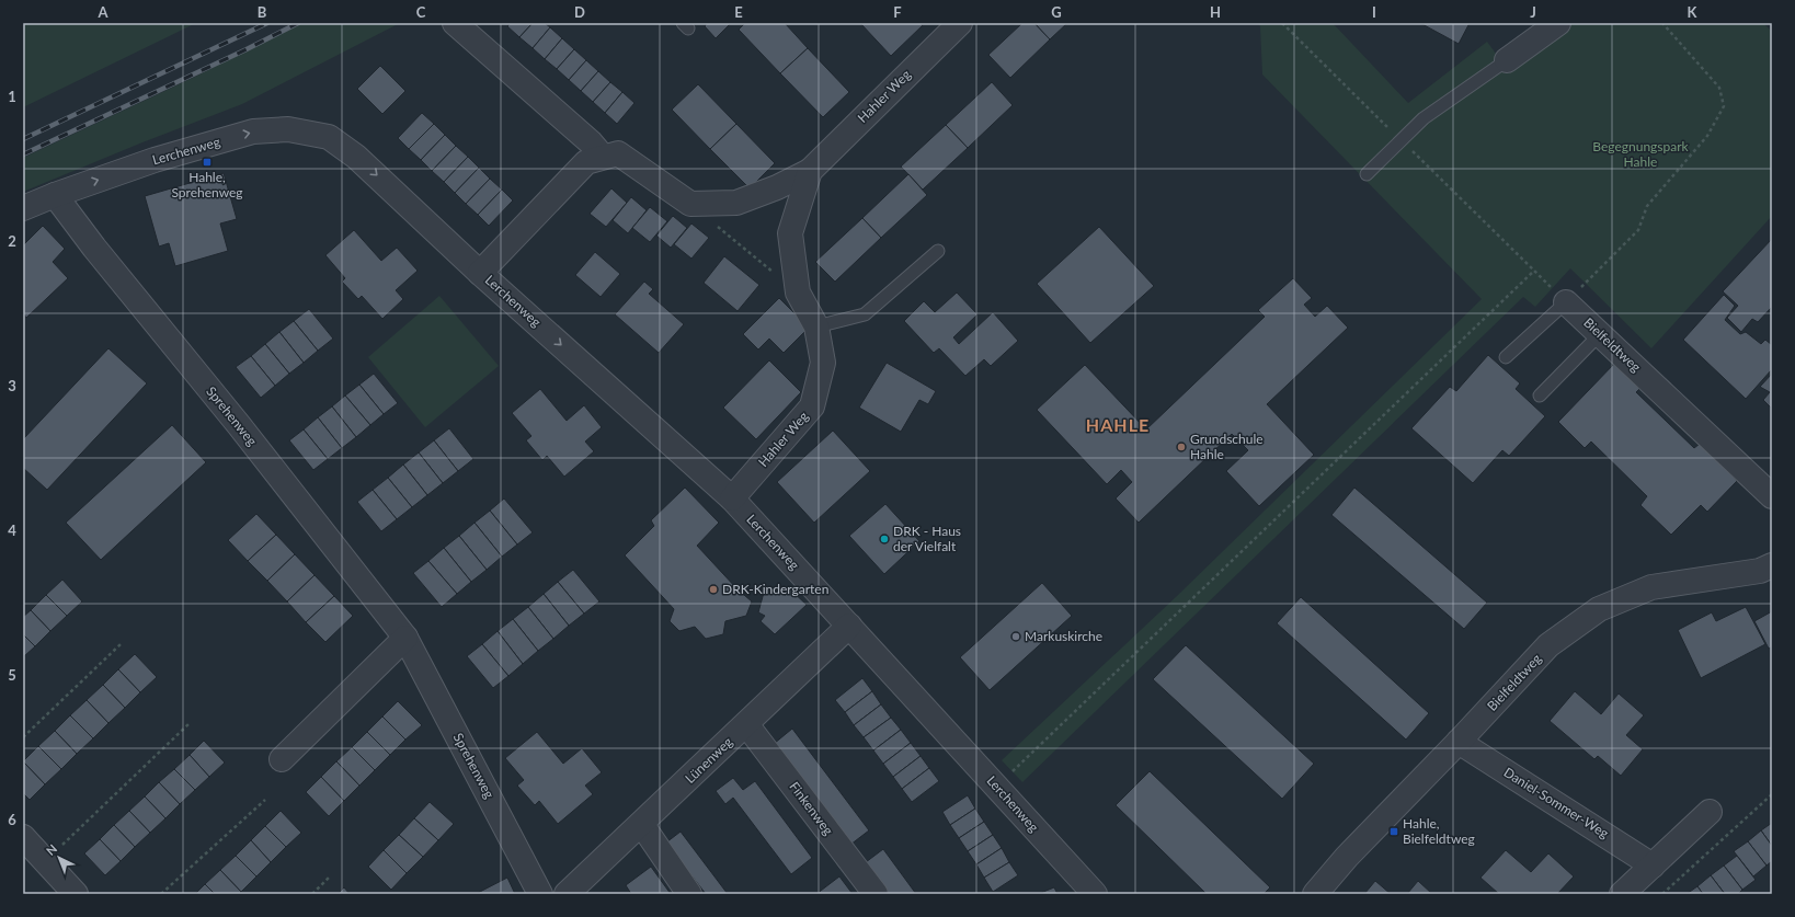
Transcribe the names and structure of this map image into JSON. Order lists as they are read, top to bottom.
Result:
{
  "streets": {
    "street": [
      "Hahler Weg",
      "Lerchenweg",
      "Bielfeldtweg",
      "Sprehenweg",
      "Lünenweg",
      "Daniel-Sommer-Weg",
      "Finkenweg"
    ]
  },
  "crossings": [
    ["Hahler Weg", "Lerchenweg"],
    ["Lerchenweg", "Sprehenweg"],
    ["Lerchenweg", "Lünenweg"],
    ["Bielfeldtweg", "Daniel-Sommer-Weg"],
    ["Lünenweg", "Finkenweg"]
  ],
  "one_way": ["Lerchenweg"],
  "districts": ["HAHLE"],
  "parks": ["Begegnungspark Hahle"],
  "places": {
    "transit": ["Hahle, Sprehenweg", "Hahle, Bielfeldtweg"],
    "other": [
      "Grundschule Hahle",
      "DRK - Haus der Vielfalt",
      "DRK-Kindergarten",
      "Markuskirche"
    ]
  },
  "north": "top left",
  "grid": {
    "columns": [
      "A",
      "B",
      "C",
      "D",
      "E",
      "F",
      "G",
      "H",
      "I",
      "J",
      "K"
    ],
    "rows": [
      "1",
      "2",
      "3",
      "4",
      "5",
      "6"
    ]
  }
}
